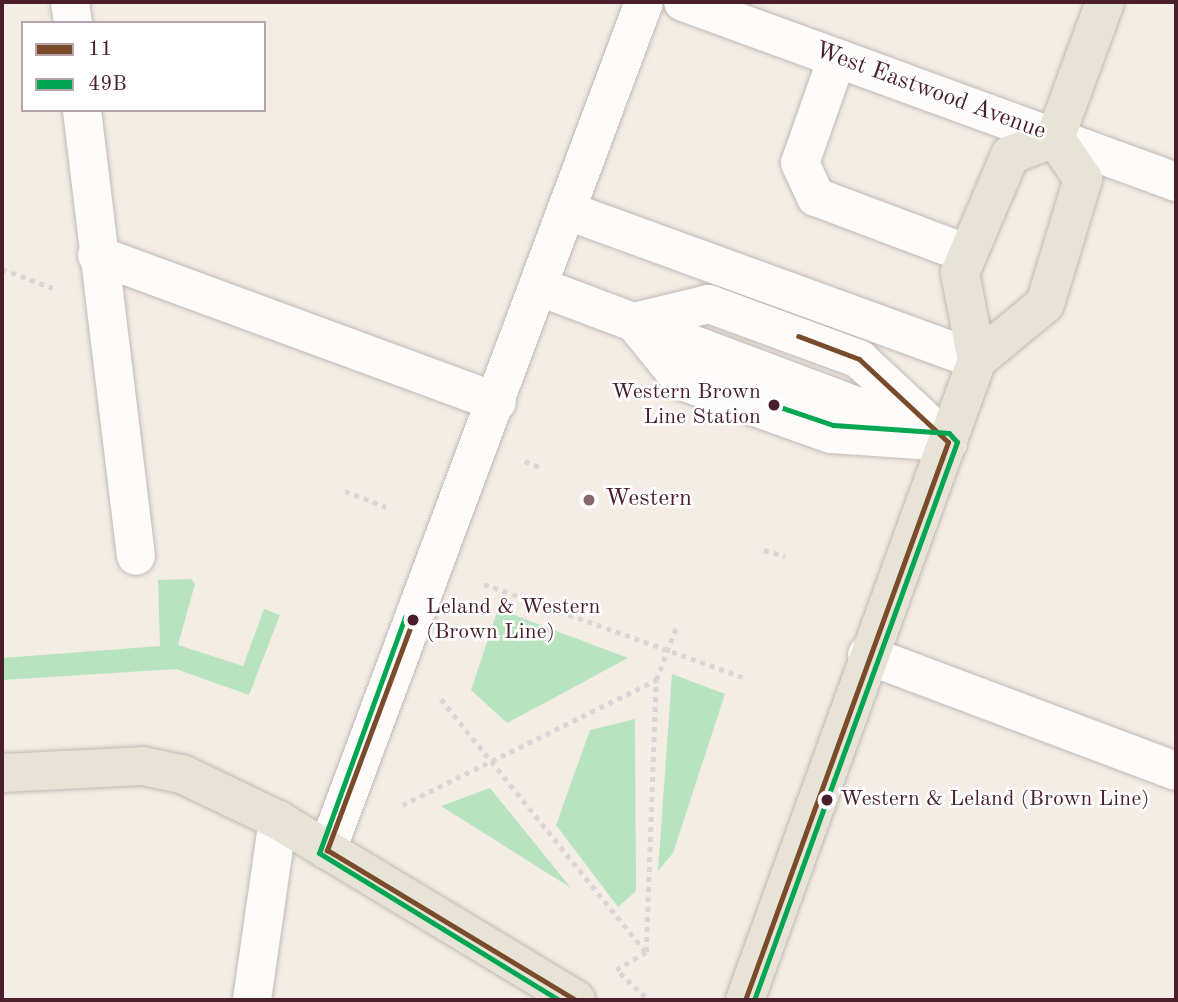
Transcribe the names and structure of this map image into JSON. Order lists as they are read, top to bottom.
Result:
{
  "streets": {
    "street": ["West Eastwood Avenue"]
  },
  "places": [
    "Western Brown Line Station",
    "Western",
    "Leland & Western (Brown Line)",
    "Western & Leland (Brown Line)"
  ],
  "lines": ["transit line 11", "transit line 49B"],
  "legend": ["11", "49B"]
}
